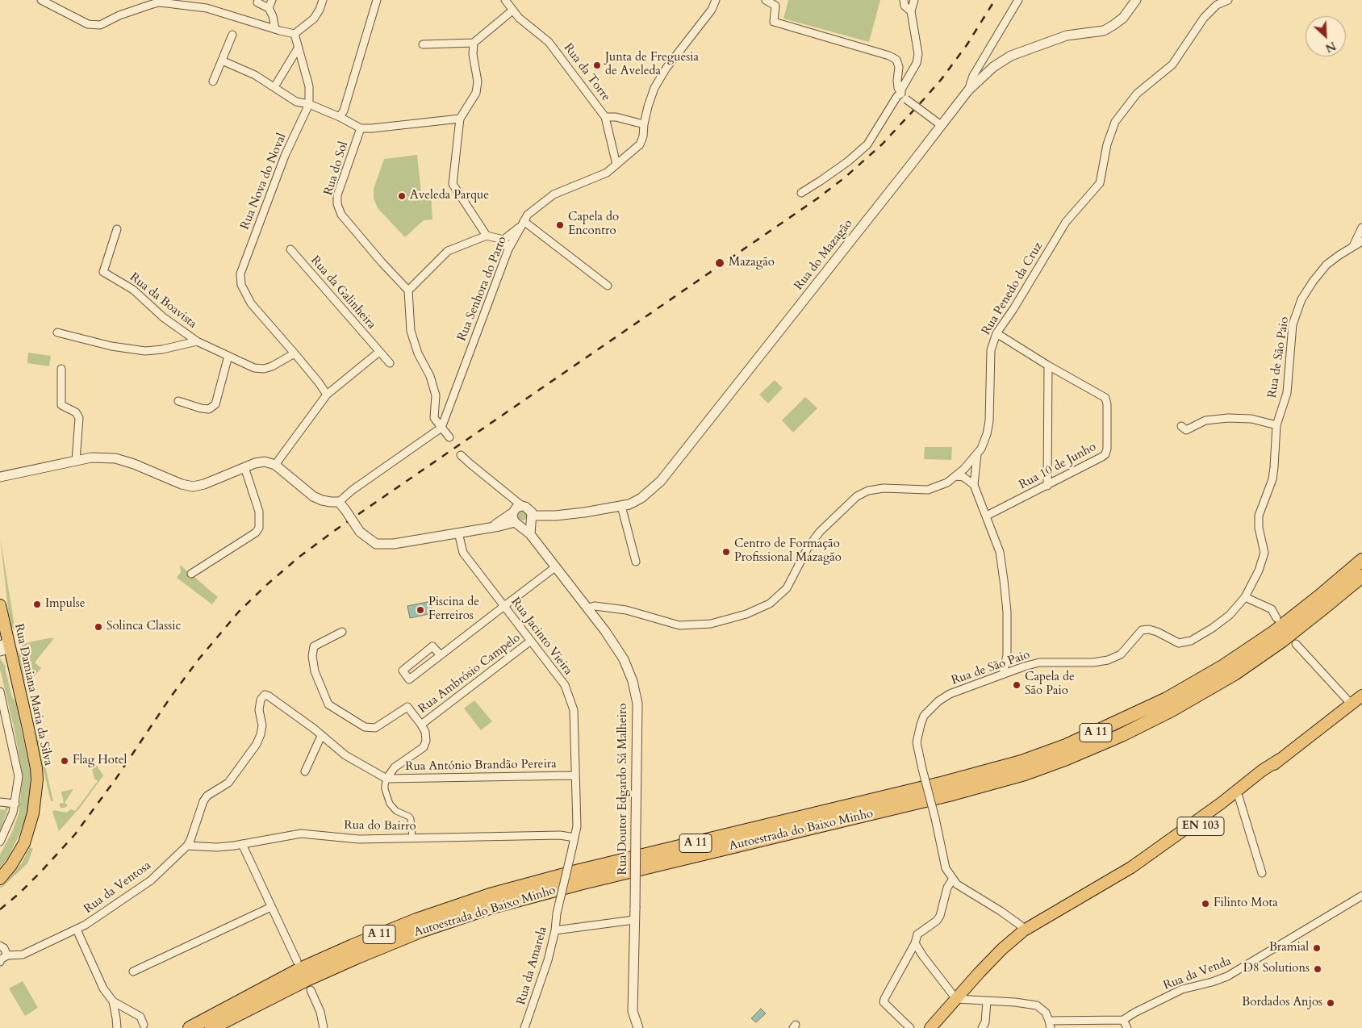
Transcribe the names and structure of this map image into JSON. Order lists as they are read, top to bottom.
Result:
{
  "streets": {
    "highway": ["A 11", "Autoestrada do Baixo Minho"],
    "main road": ["Rua Damiana Maria da Silva", "EN 103"],
    "street": [
      "Rua da Torre",
      "Rua do Sol",
      "Rua Nova do Noval",
      "Rua do Mazagão",
      "Rua Senhora do Parto",
      "Rua Penedo da Cruz",
      "Rua da Galinheira",
      "Rua da Boavista",
      "Rua de São Paio",
      "Rua 10 de Junho",
      "Rua Jacinto Vieira",
      "Rua Ambrósio Campelo",
      "Rua António Brandão Pereira",
      "Rua Doutor Edgardo Sá Malheiro",
      "Rua do Bairro",
      "Rua da Ventosa",
      "Rua da Amarela",
      "Rua da Venda"
    ]
  },
  "crossings": [
    ["Rua da Torre", "Rua Senhora do Parto"],
    ["Rua Nova do Noval", "Rua da Boavista"],
    ["Rua do Mazagão", "Rua Doutor Edgardo Sá Malheiro"],
    ["Rua Penedo da Cruz", "Rua 10 de Junho"],
    ["Rua Penedo da Cruz", "Rua Doutor Edgardo Sá Malheiro"],
    ["Rua de São Paio", "EN 103"],
    ["Rua Jacinto Vieira", "Rua Ambrósio Campelo"],
    ["Rua Jacinto Vieira", "Rua António Brandão Pereira"],
    ["Rua Jacinto Vieira", "Rua do Bairro"],
    ["Rua Jacinto Vieira", "Rua da Amarela"],
    ["Rua Ambrósio Campelo", "Rua António Brandão Pereira"],
    ["Rua Ambrósio Campelo", "Rua da Ventosa"],
    ["A 11", "Autoestrada do Baixo Minho"],
    ["Rua António Brandão Pereira", "Rua da Ventosa"],
    ["Rua do Bairro", "Rua da Ventosa"],
    ["Rua do Bairro", "Rua da Amarela"]
  ],
  "places": [
    "Junta de Freguesia de Aveleda",
    "Aveleda Parque",
    "Capela do Encontro",
    "Mazagão",
    "Centro de Formação Profissional Mazagão",
    "Impulse",
    "Piscina de Ferreiros",
    "Solinca Classic",
    "Capela de São Paio",
    "Flag Hotel",
    "Filinto Mota",
    "Bramial",
    "D8 Solutions",
    "Bordados Anjos"
  ],
  "north": "bottom right"
}
